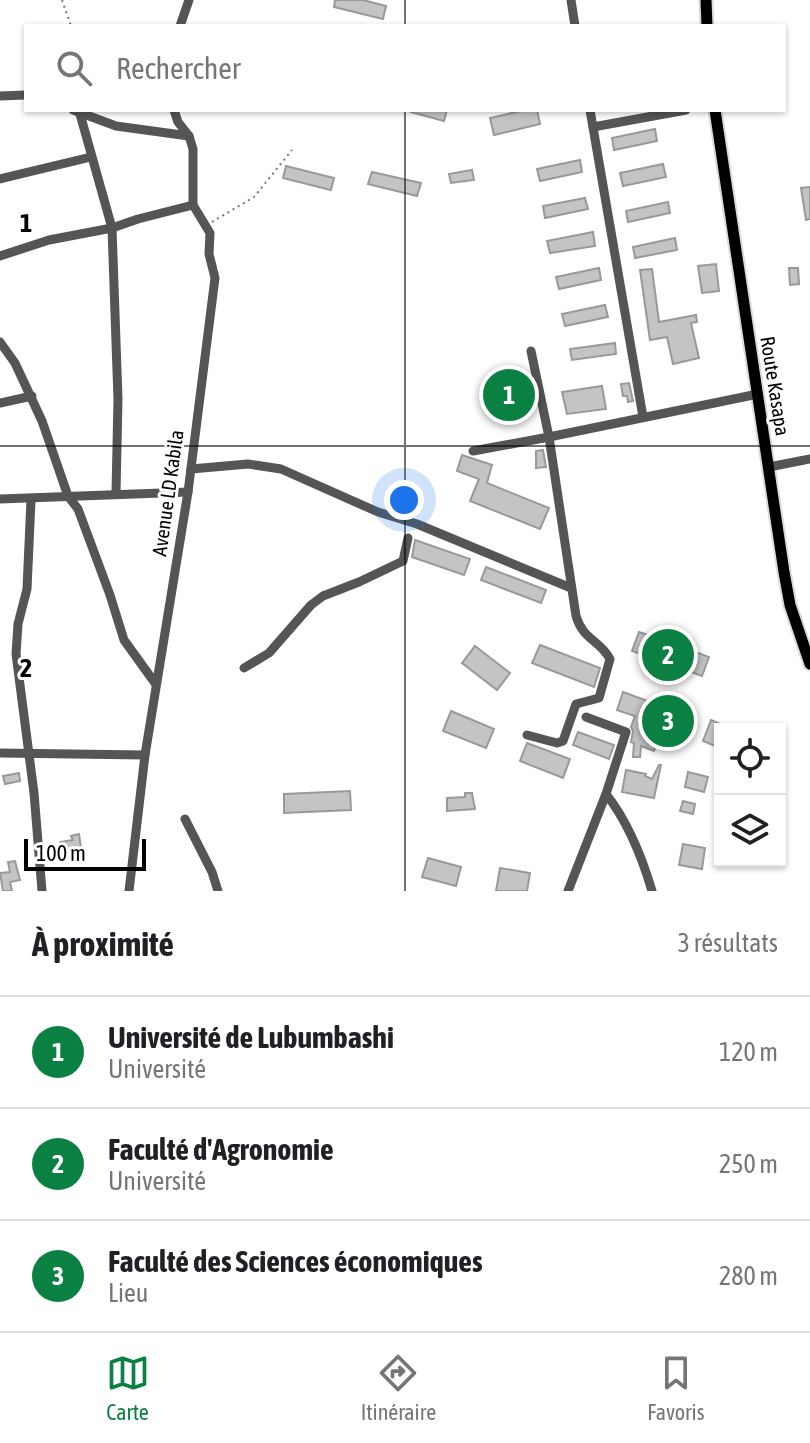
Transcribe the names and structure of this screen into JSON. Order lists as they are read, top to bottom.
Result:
{
  "streets": {
    "main road": ["Route Kasapa"],
    "street": ["Avenue LD Kabila"]
  },
  "scale_bar": "100 m",
  "page": {
    "search": "Rechercher",
    "pins": ["1", "2", "3"],
    "scale": "100 m",
    "heading": ["À proximité", "3 résultats"],
    "list": [
      {
        "mark": "1",
        "name": "Université de Lubumbashi",
        "note": "Université",
        "value": "120 m"
      },
      {
        "mark": "2",
        "name": "Faculté d'Agronomie",
        "note": "Université",
        "value": "250 m"
      },
      {
        "mark": "3",
        "name": "Faculté des Sciences économiques",
        "note": "Lieu",
        "value": "280 m"
      }
    ],
    "nav": ["Carte", "Itinéraire", "Favoris"]
  },
  "grid": {
    "rows": ["1", "2"]
  }
}
